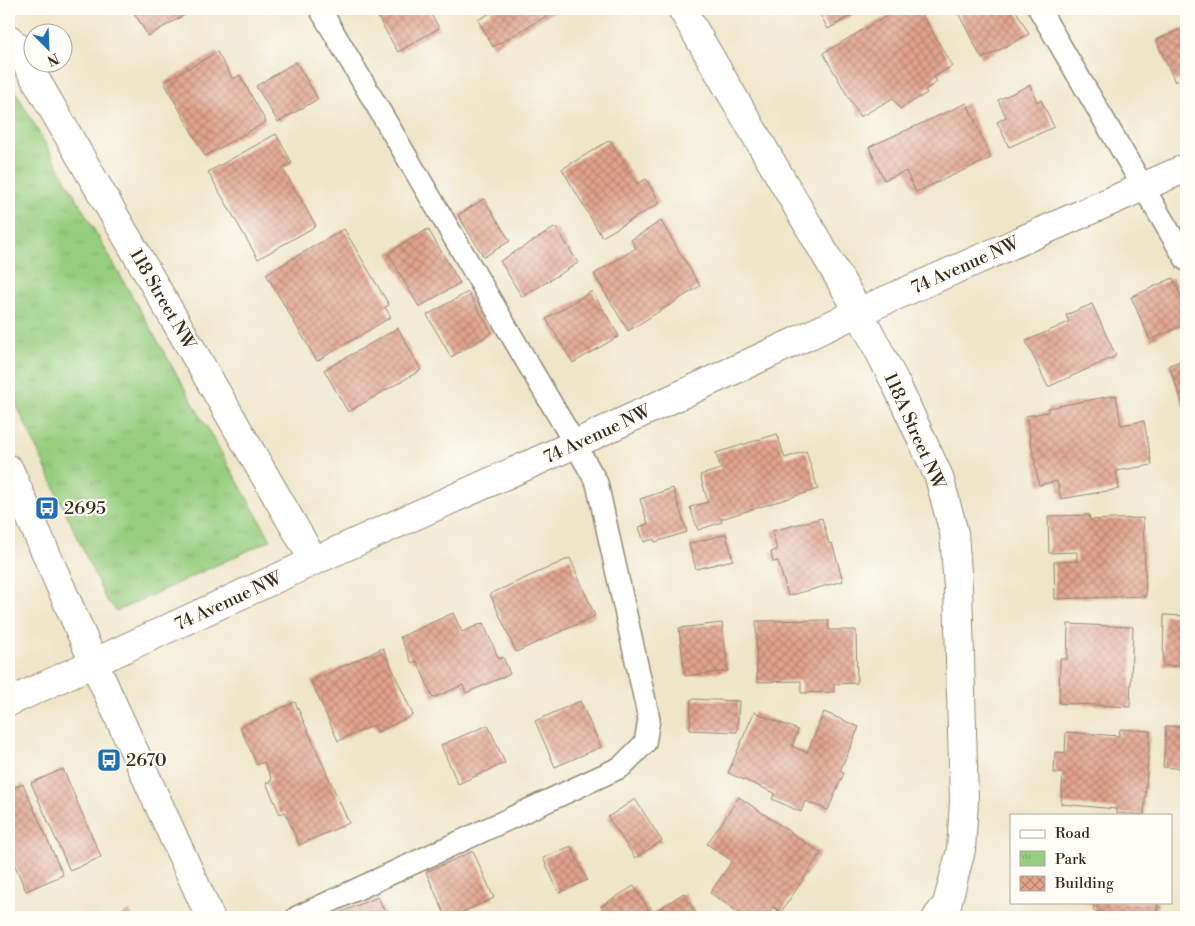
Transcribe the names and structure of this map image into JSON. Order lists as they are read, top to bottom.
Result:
{
  "streets": {
    "street": ["74 Avenue NW", "118 Street NW", "118A Street NW"]
  },
  "crossings": [
    ["74 Avenue NW", "118 Street NW"],
    ["74 Avenue NW", "118A Street NW"]
  ],
  "places": {
    "bus stop": ["2695", "2670"]
  },
  "legend": ["Road", "Park", "Building"],
  "north": "bottom right"
}
